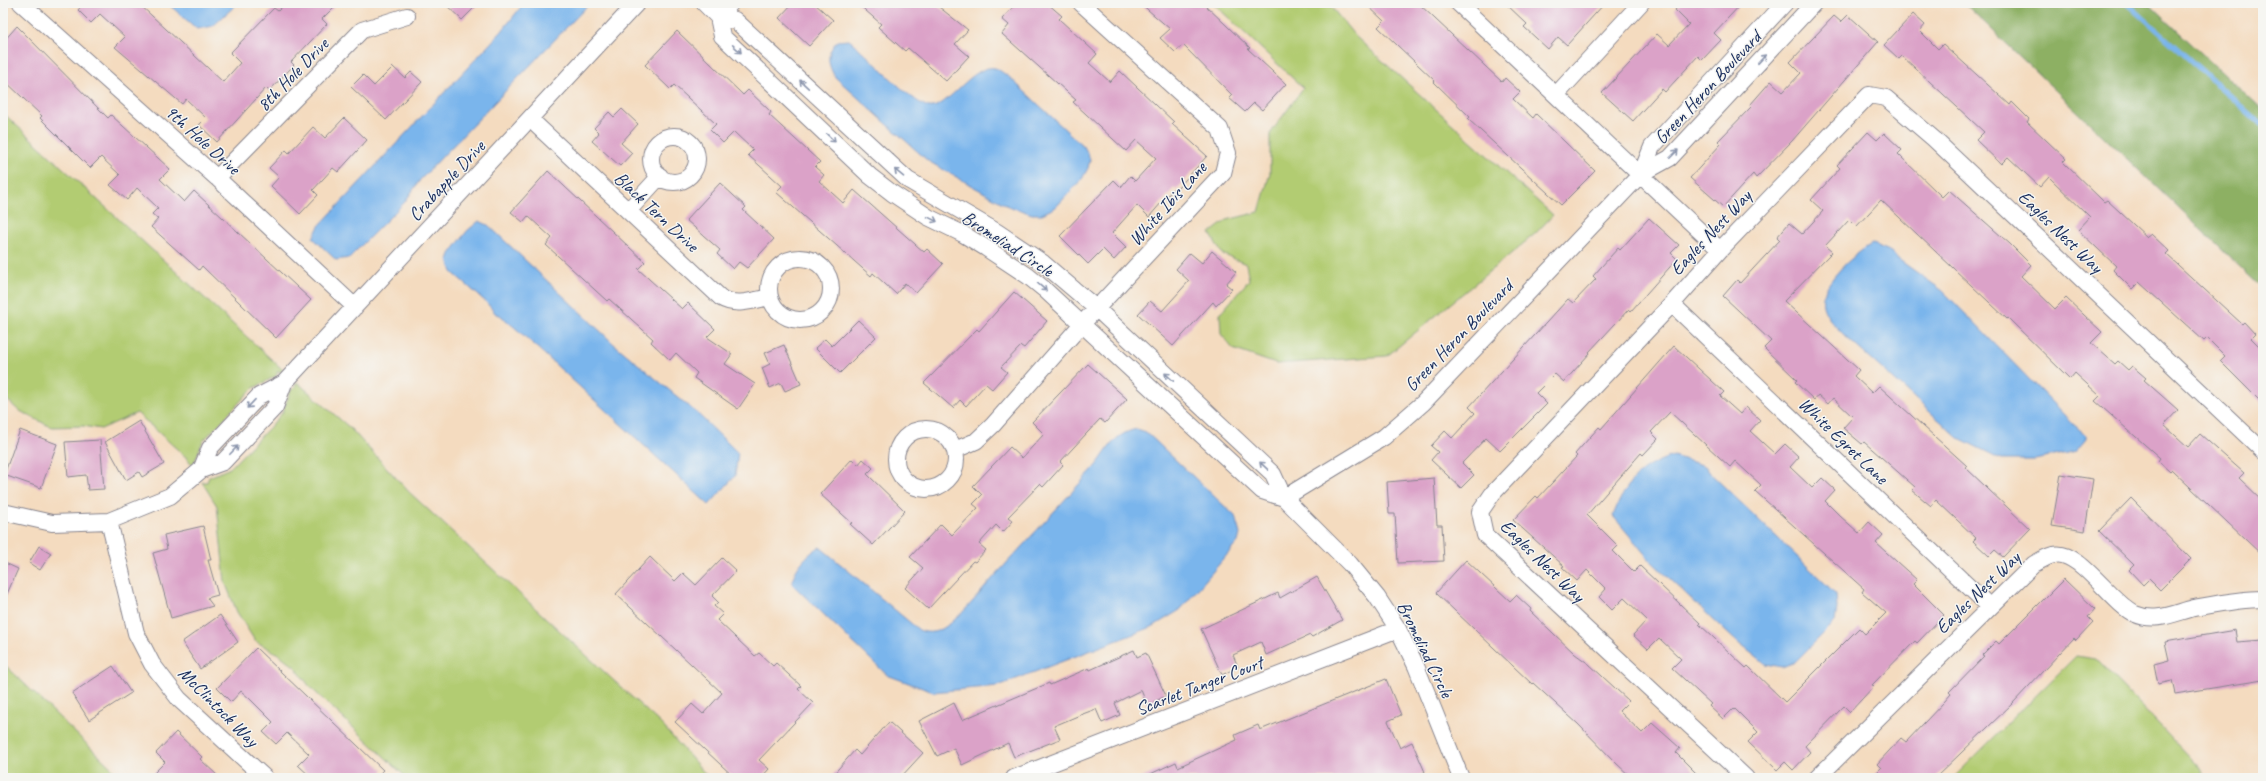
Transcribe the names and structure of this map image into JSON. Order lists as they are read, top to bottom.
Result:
{
  "streets": {
    "street": [
      "8th Hole Drive",
      "Green Heron Boulevard",
      "9th Hole Drive",
      "Crabapple Drive",
      "White Ibis Lane",
      "Black Tern Drive",
      "Eagles Nest Way",
      "Bromeliad Circle",
      "White Egret Lane",
      "Scarlet Tanger Court",
      "McClintock Way"
    ]
  },
  "crossings": [
    ["8th Hole Drive", "9th Hole Drive"],
    ["Green Heron Boulevard", "Bromeliad Circle"],
    ["9th Hole Drive", "Crabapple Drive"],
    ["Crabapple Drive", "Black Tern Drive"],
    ["Crabapple Drive", "McClintock Way"],
    ["White Ibis Lane", "Bromeliad Circle"],
    ["Eagles Nest Way", "White Egret Lane"],
    ["Bromeliad Circle", "Scarlet Tanger Court"]
  ]
}
